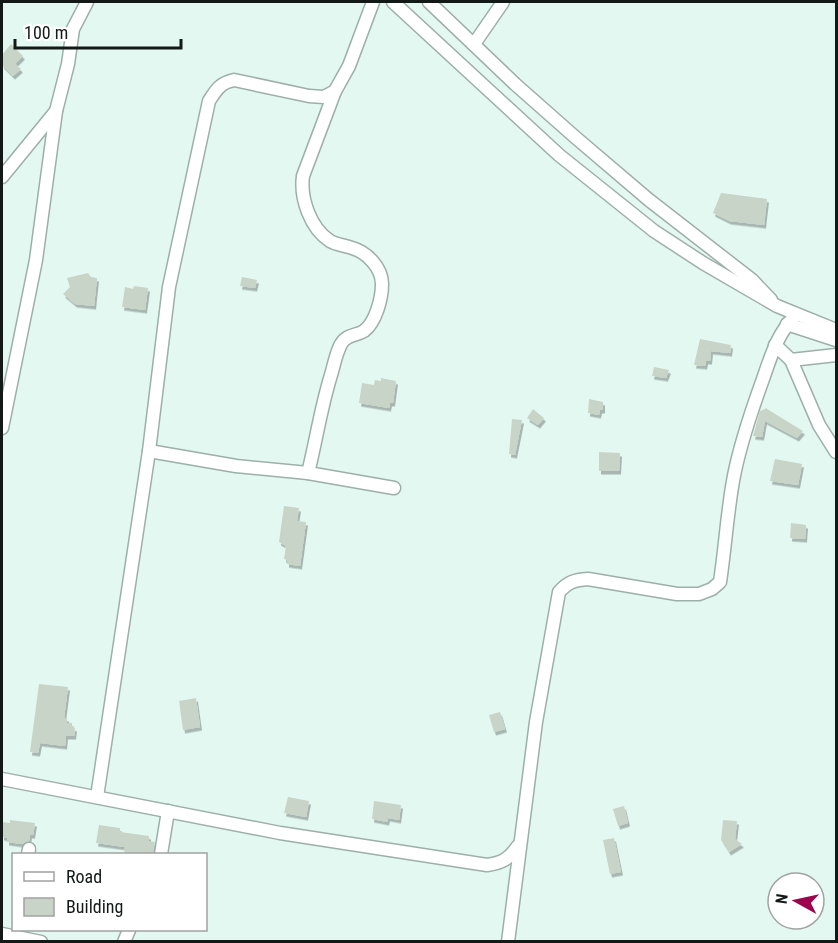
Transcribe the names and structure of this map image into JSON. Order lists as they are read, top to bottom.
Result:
{
  "legend": ["Road", "Building"],
  "scale_bar": "100 m",
  "north": "left"
}
